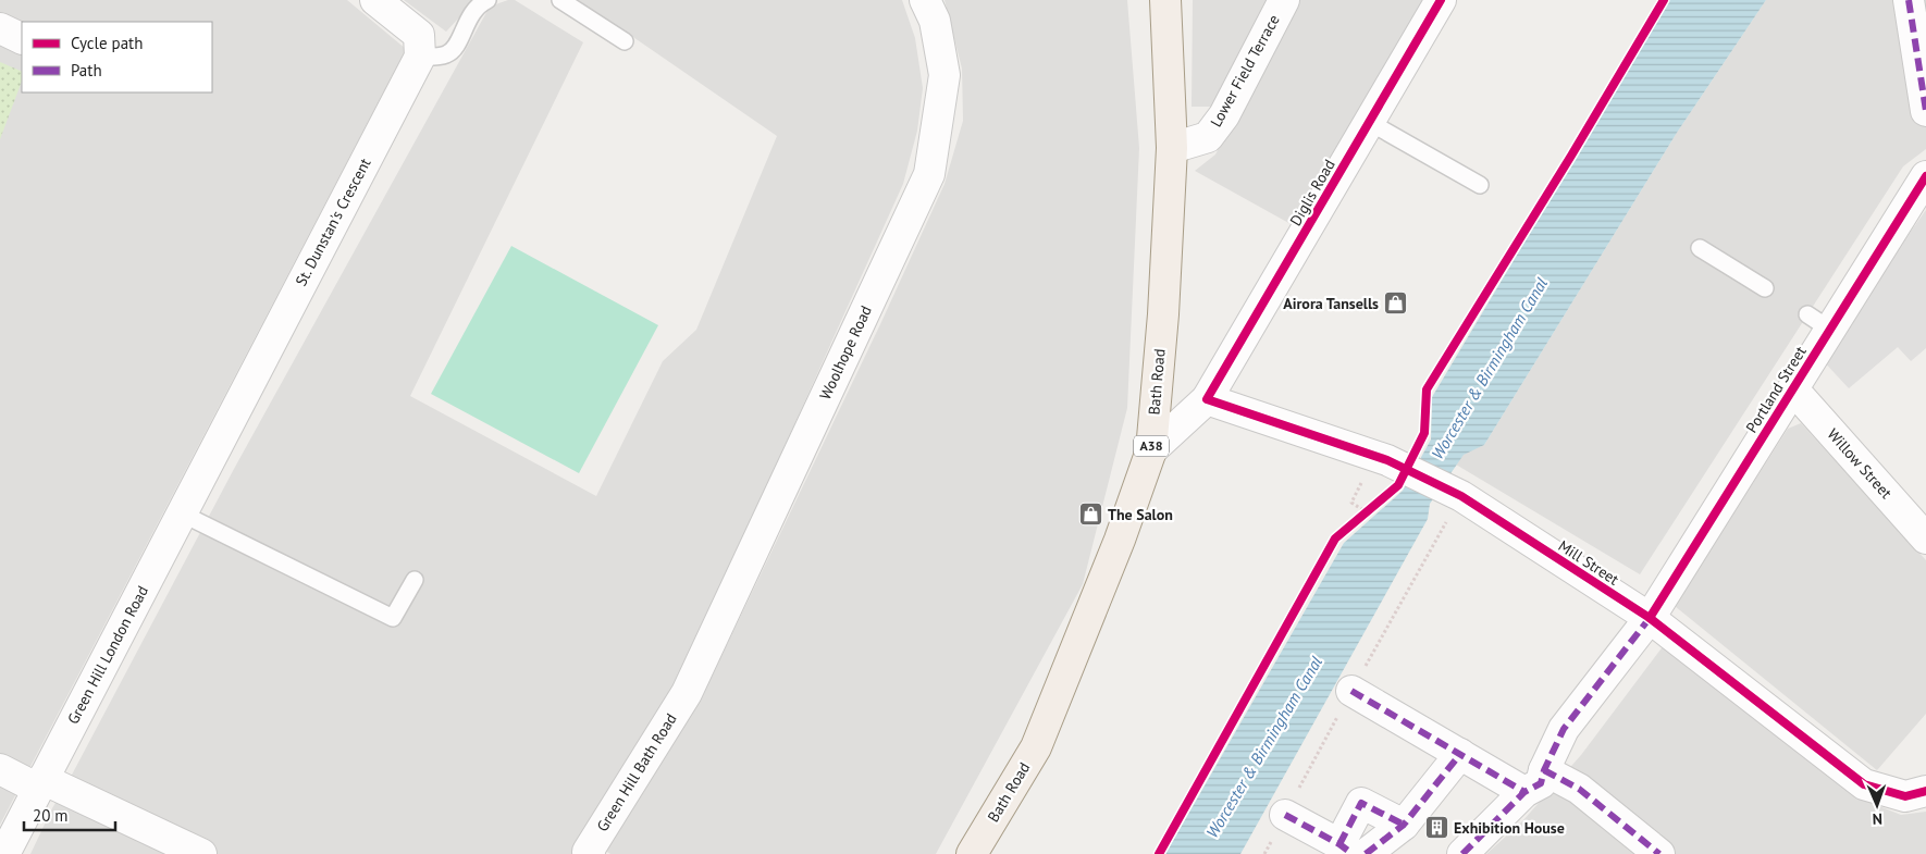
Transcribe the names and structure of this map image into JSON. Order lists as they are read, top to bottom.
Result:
{
  "streets": {
    "main road": ["Bath Road", "A38"],
    "street": [
      "Lower Field Terrace",
      "Diglis Road",
      "St. Dunstan's Crescent",
      "Woolhope Road",
      "Portland Street",
      "Willow Street",
      "Mill Street",
      "Green Hill London Road",
      "Green Hill Bath Road"
    ]
  },
  "crossings": [
    ["Lower Field Terrace", "Bath Road"],
    ["Diglis Road", "Mill Street"],
    ["St. Dunstan's Crescent", "Green Hill London Road"],
    ["Woolhope Road", "Green Hill Bath Road"],
    ["Portland Street", "Willow Street"],
    ["Portland Street", "Mill Street"]
  ],
  "water": ["Worcester & Birmingham Canal"],
  "places": {
    "shop": ["Airora Tansells", "The Salon"],
    "building": ["Exhibition House"]
  },
  "legend": ["Cycle path", "Path"],
  "scale_bar": "20 m",
  "north": "bottom"
}
